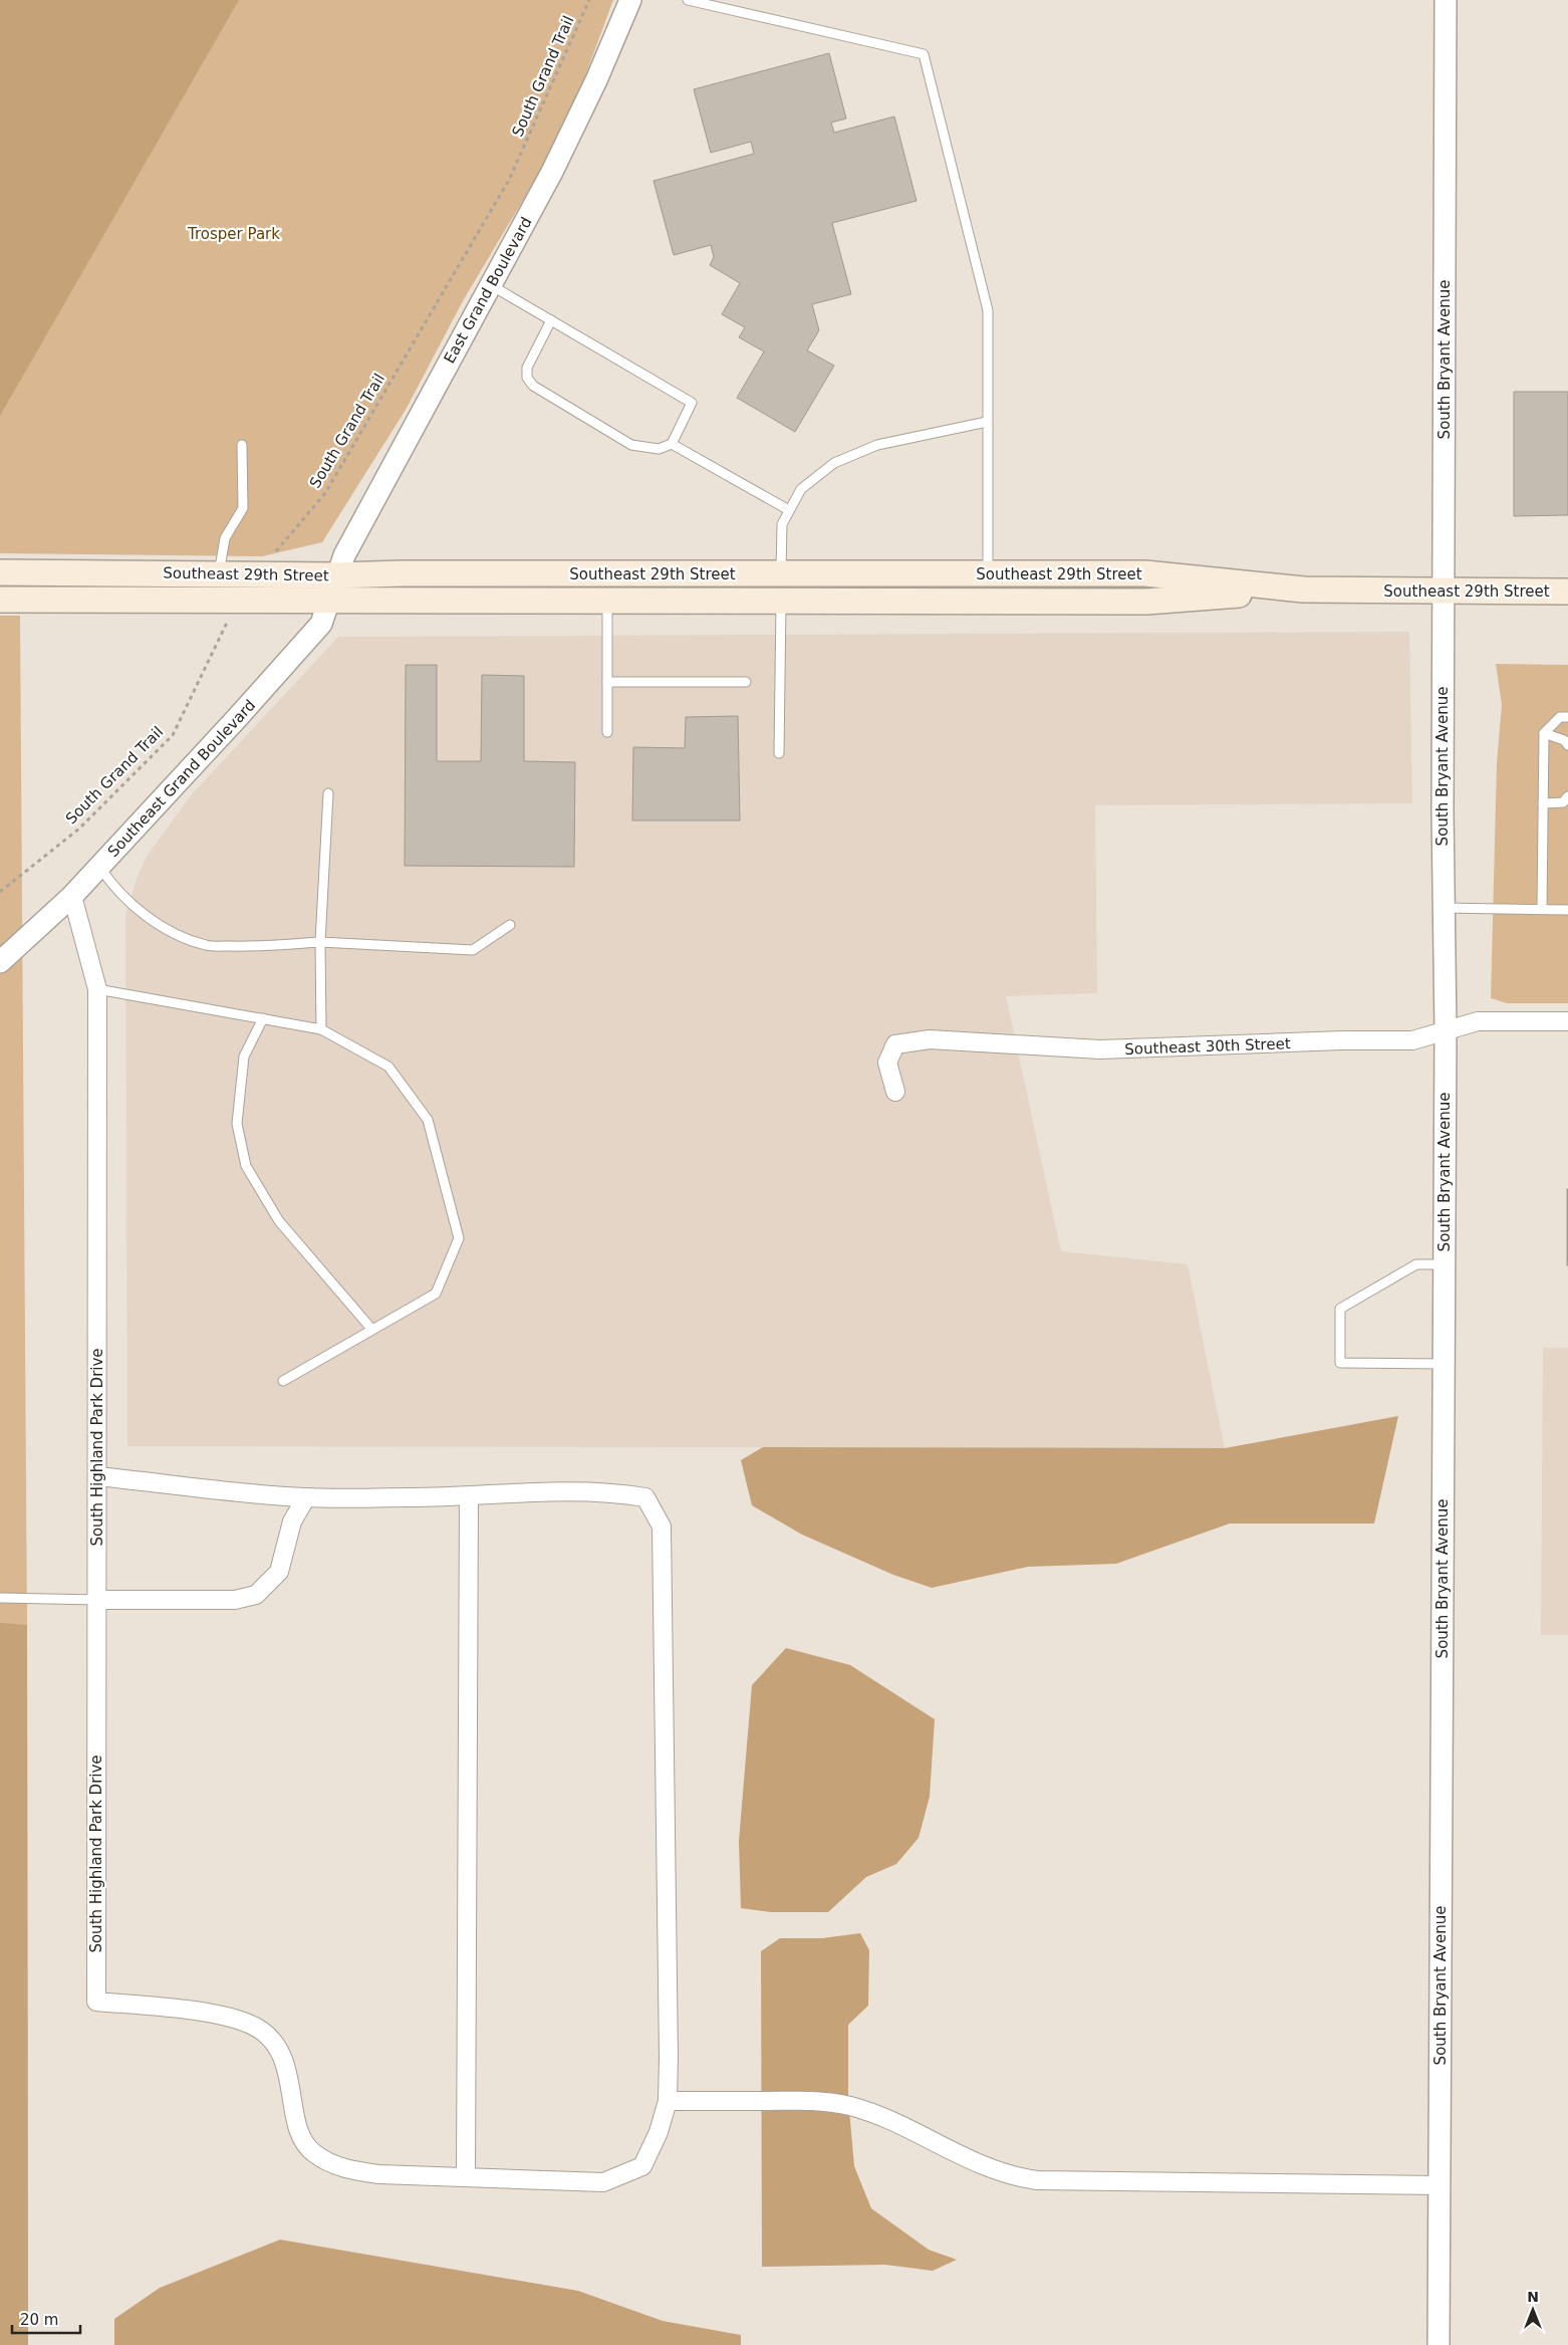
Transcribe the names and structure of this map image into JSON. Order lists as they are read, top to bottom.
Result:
{
  "streets": {
    "main road": ["Southeast 29th Street"],
    "street": [
      "East Grand Boulevard",
      "South Bryant Avenue",
      "Southeast Grand Boulevard",
      "Southeast 30th Street",
      "South Highland Park Drive"
    ],
    "path": ["South Grand Trail"]
  },
  "crossings": [
    ["South Grand Trail", "Southeast 29th Street"],
    ["East Grand Boulevard", "Southeast 29th Street"],
    ["East Grand Boulevard", "Southeast Grand Boulevard"],
    ["South Bryant Avenue", "Southeast 29th Street"],
    ["South Bryant Avenue", "Southeast 30th Street"],
    ["Southeast 29th Street", "Southeast Grand Boulevard"],
    ["Southeast Grand Boulevard", "South Highland Park Drive"]
  ],
  "parks": ["Trosper Park"],
  "scale_bar": "20 m",
  "north": "top"
}
